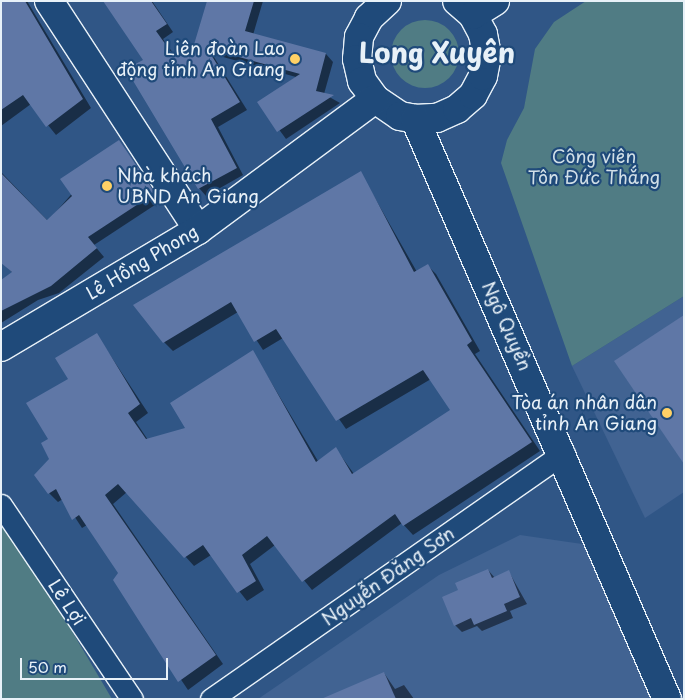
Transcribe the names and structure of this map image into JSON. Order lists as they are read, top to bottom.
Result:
{
  "streets": {
    "street": [
      "Lê Hồng Phong",
      "Ngô Quyền",
      "Nguyễn Đăng Sơn",
      "Lê Lợi"
    ]
  },
  "crossings": [
    ["Ngô Quyền", "Nguyễn Đăng Sơn"]
  ],
  "districts": ["Long Xuyên"],
  "parks": ["Công viên Tôn Đức Thắng"],
  "places": ["Liên đoàn Lao động tỉnh An Giang", "Nhà khách UBND An Giang", "Tòa án nhân dân tỉnh An Giang"],
  "scale_bar": "50 m"
}
